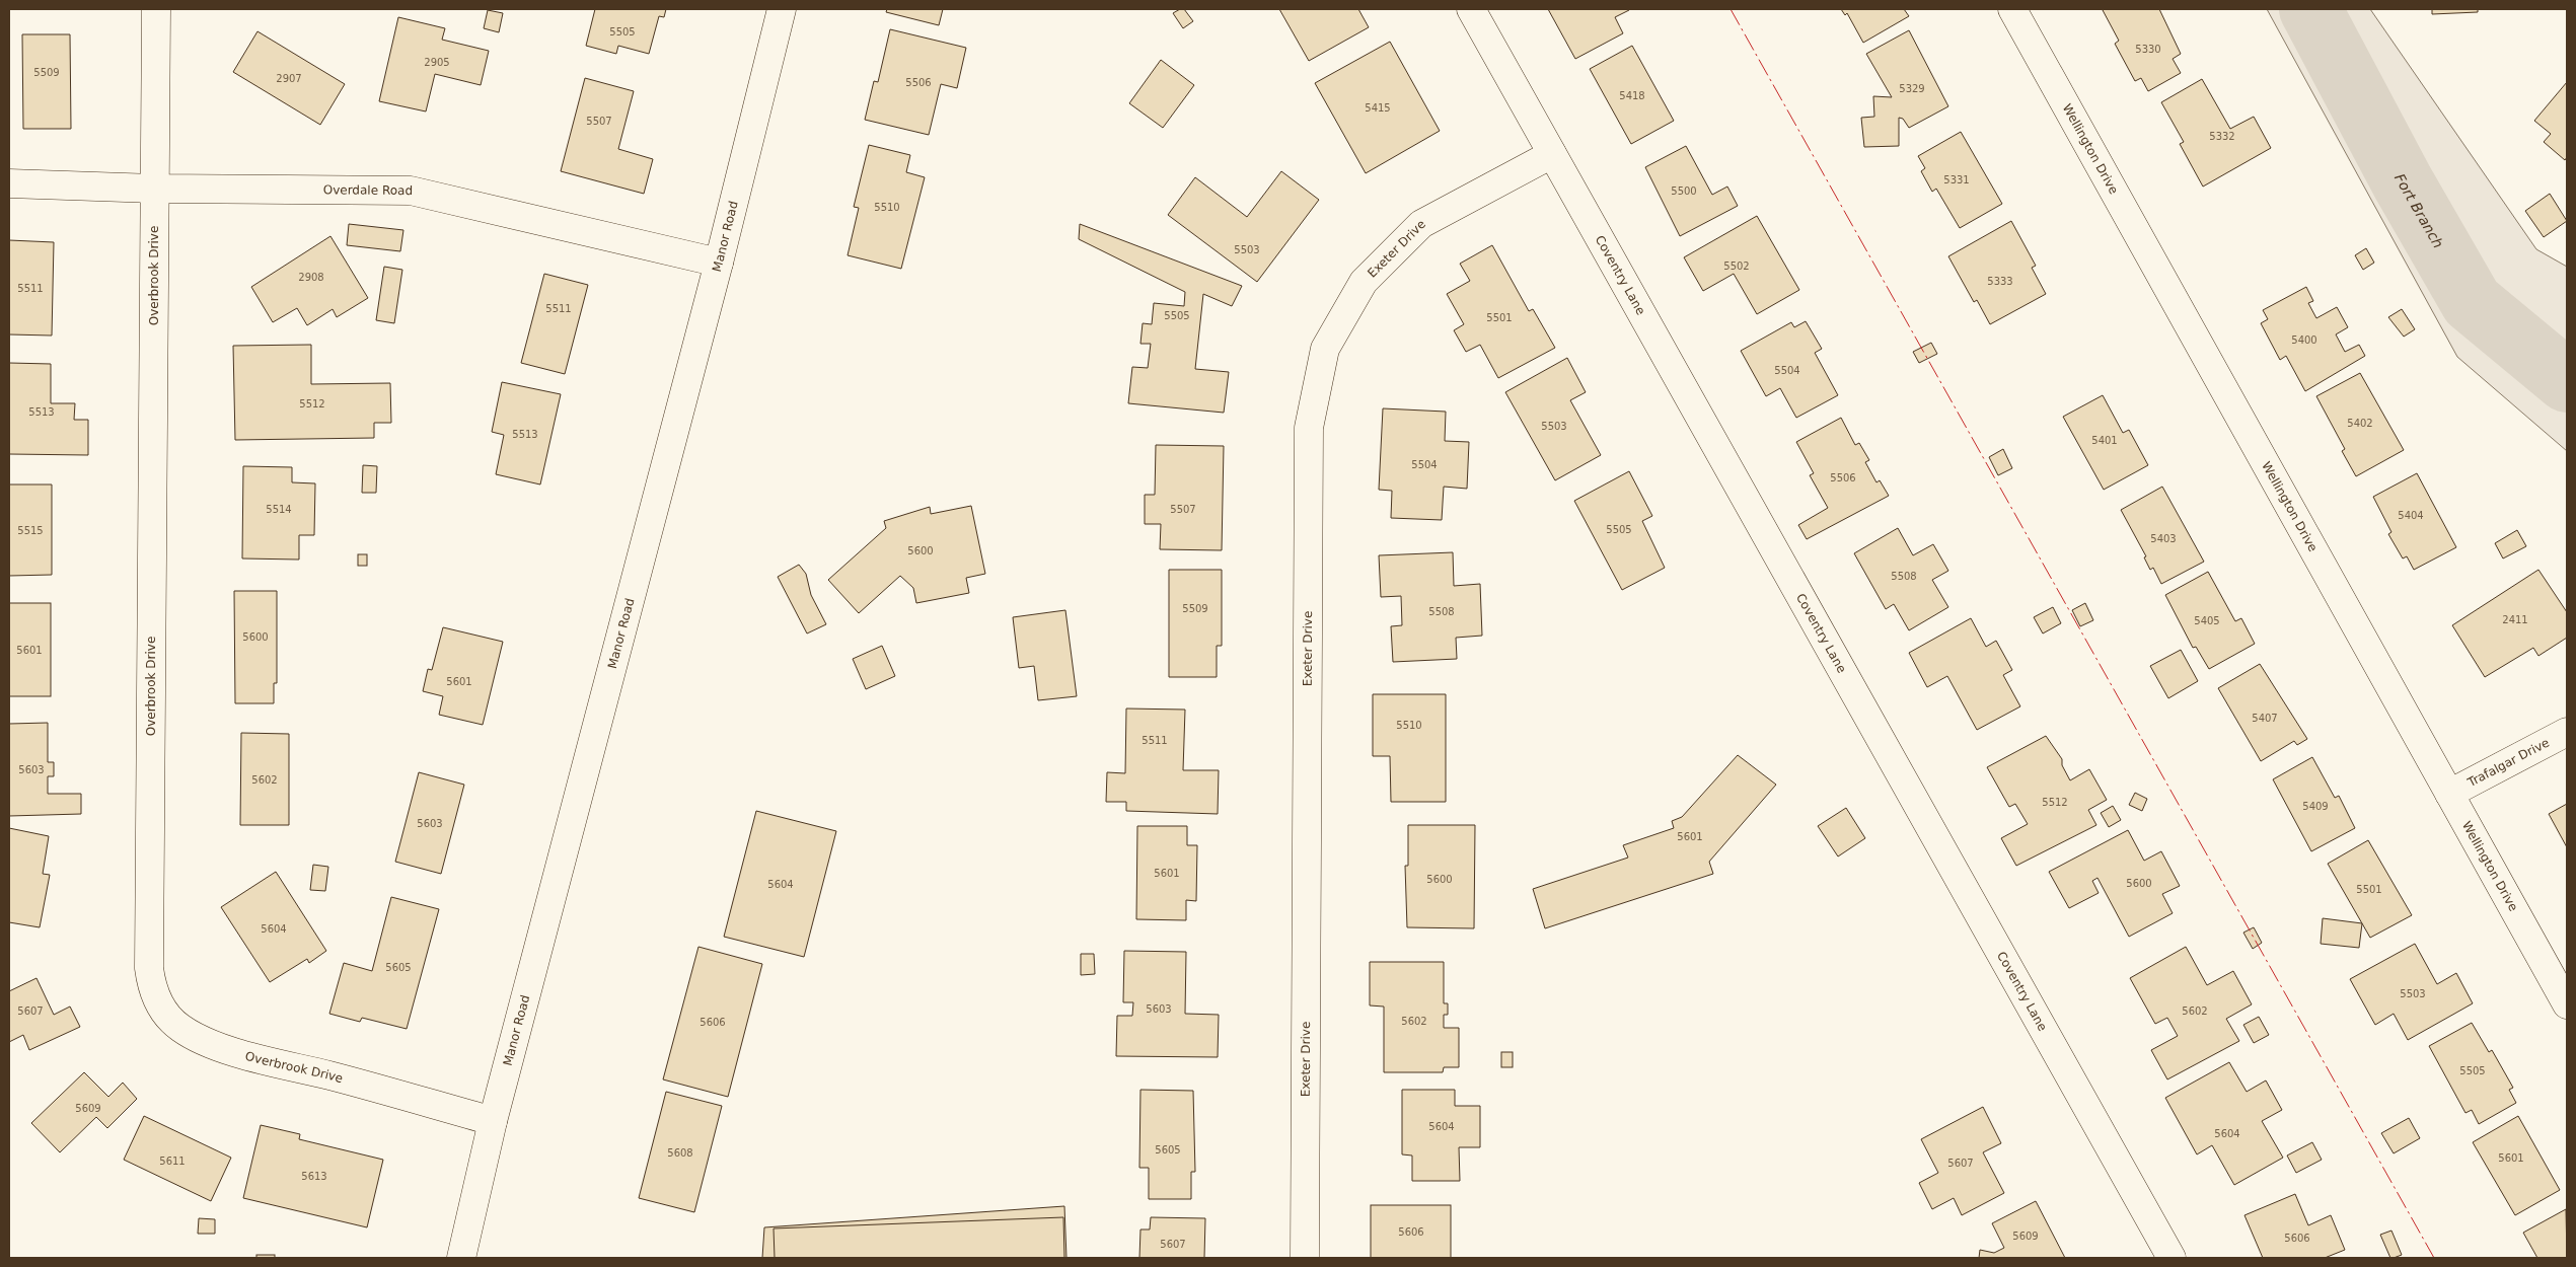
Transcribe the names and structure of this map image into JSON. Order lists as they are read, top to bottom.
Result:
{
  "streets": {
    "street": [
      "Wellington Drive",
      "Overdale Road",
      "Manor Road",
      "Exeter Drive",
      "Overbrook Drive",
      "Coventry Lane",
      "Trafalgar Drive"
    ]
  },
  "crossings": [
    ["Wellington Drive", "Trafalgar Drive"],
    ["Overdale Road", "Manor Road"],
    ["Overdale Road", "Overbrook Drive"],
    ["Manor Road", "Overbrook Drive"],
    ["Exeter Drive", "Coventry Lane"]
  ],
  "water": ["Fort Branch"],
  "house_numbers": [
    "5505",
    "5330",
    "2905",
    "5509",
    "2907",
    "5506",
    "5329",
    "5418",
    "5415",
    "5507",
    "5332",
    "5331",
    "5500",
    "5510",
    "5503",
    "5502",
    "2908",
    "5333",
    "5511",
    "5511",
    "5505",
    "5501",
    "5400",
    "5504",
    "5512",
    "5513",
    "5402",
    "5503",
    "5513",
    "5401",
    "5504",
    "5506",
    "5514",
    "5507",
    "5404",
    "5505",
    "5515",
    "5403",
    "5600",
    "5508",
    "5509",
    "5508",
    "2411",
    "5405",
    "5600",
    "5601",
    "5601",
    "5407",
    "5510",
    "5511",
    "5603",
    "5602",
    "5512",
    "5409",
    "5603",
    "5601",
    "5601",
    "5600",
    "5600",
    "5604",
    "5501",
    "5604",
    "5605",
    "5503",
    "5603",
    "5607",
    "5602",
    "5602",
    "5606",
    "5505",
    "5609",
    "5604",
    "5604",
    "5605",
    "5608",
    "5601",
    "5611",
    "5607",
    "5613",
    "5606",
    "5609",
    "5606",
    "5607"
  ]
}
